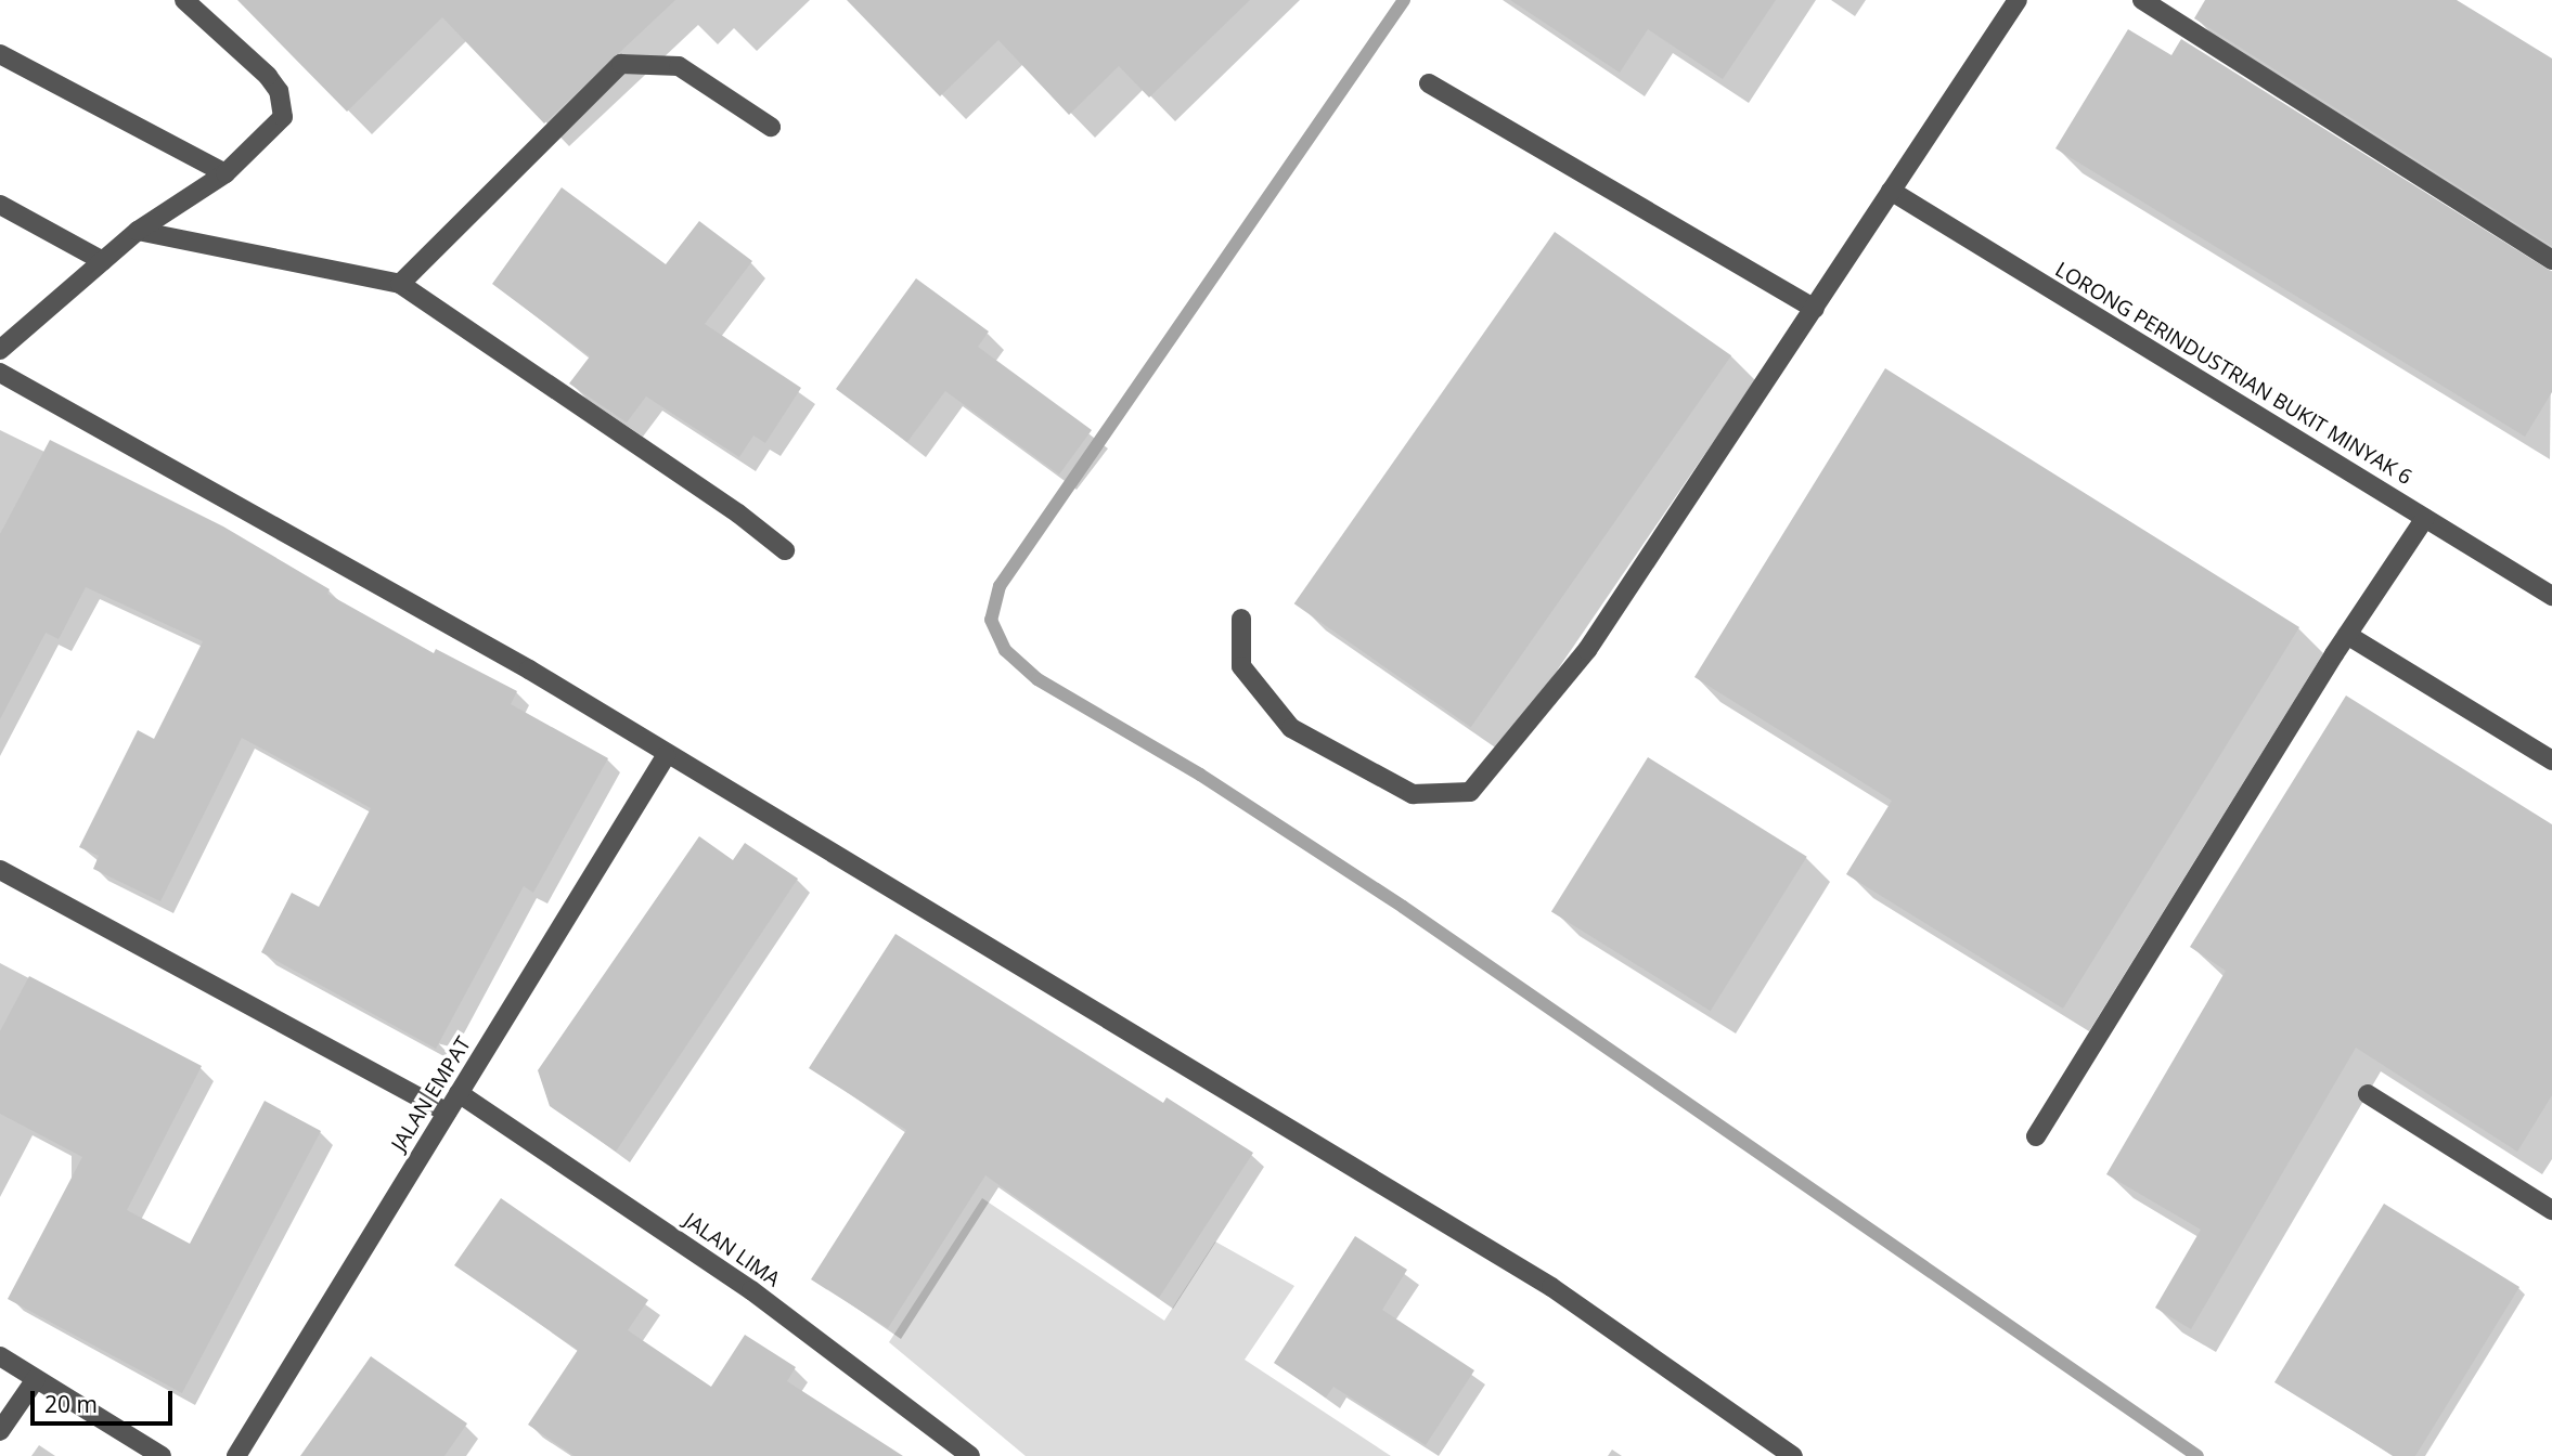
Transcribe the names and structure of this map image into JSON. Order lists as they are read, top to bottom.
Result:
{
  "streets": {
    "street": ["LORONG PERINDUSTRIAN BUKIT MINYAK 6", "JALAN EMPAT", "JALAN LIMA"]
  },
  "crossings": [
    ["JALAN EMPAT", "JALAN LIMA"]
  ],
  "scale_bar": "20 m"
}
